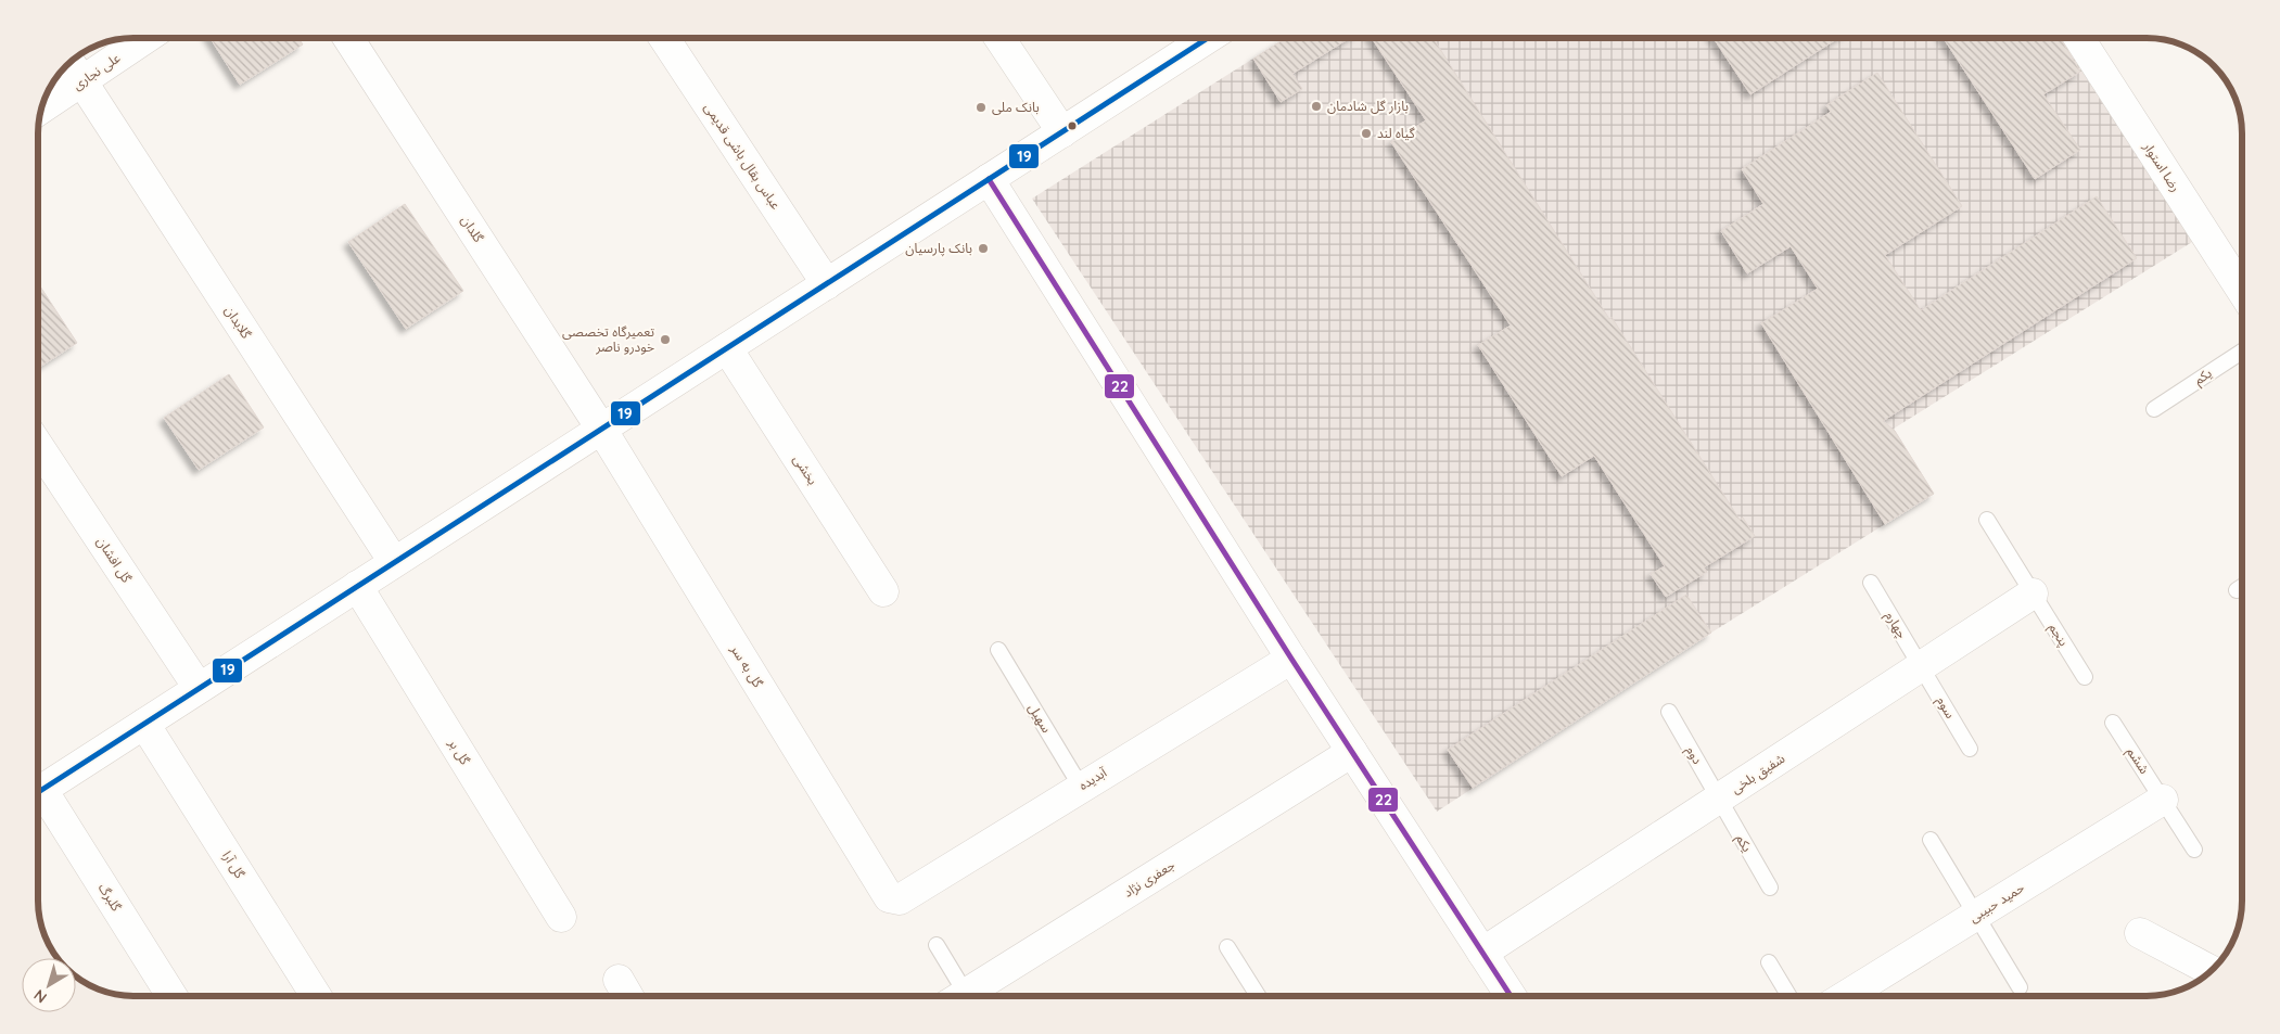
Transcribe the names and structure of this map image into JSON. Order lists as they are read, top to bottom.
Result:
{
  "streets": {
    "street": [
      "علی نجاری",
      "عباس بقال باشی قدیمی",
      "رضا استوار",
      "گلدان",
      "گلابدان",
      "بخشی",
      "گل افشان",
      "گل به سر",
      "گل بر",
      "شفیق بلخی",
      "آبدیده",
      "گل آرا",
      "جعفری نژاد",
      "گلبرگ",
      "حمید حبیبی"
    ],
    "lane": [
      "یکم",
      "چهارم",
      "پنجم",
      "سوم",
      "سهیل",
      "دوم",
      "ششم"
    ]
  },
  "crossings": [
    ["علی نجاری", "گلابدان"],
    ["گلدان", "گل به سر"],
    ["یکم", "دوم"],
    ["یکم", "شفیق بلخی"],
    ["چهارم", "سوم"],
    ["چهارم", "شفیق بلخی"],
    ["پنجم", "شفیق بلخی"],
    ["گل به سر", "آبدیده"],
    ["سوم", "شفیق بلخی"],
    ["سهیل", "آبدیده"],
    ["دوم", "شفیق بلخی"],
    ["ششم", "حمید حبیبی"]
  ],
  "places": [
    "بازار گل شادمان",
    "بانک ملی",
    "گیاه لند",
    "بانک پارسیان",
    "تعمیرگاه تخصصی خودرو ناصر"
  ],
  "lines": ["transit line 19", "transit line 22"],
  "north": "bottom left"
}
